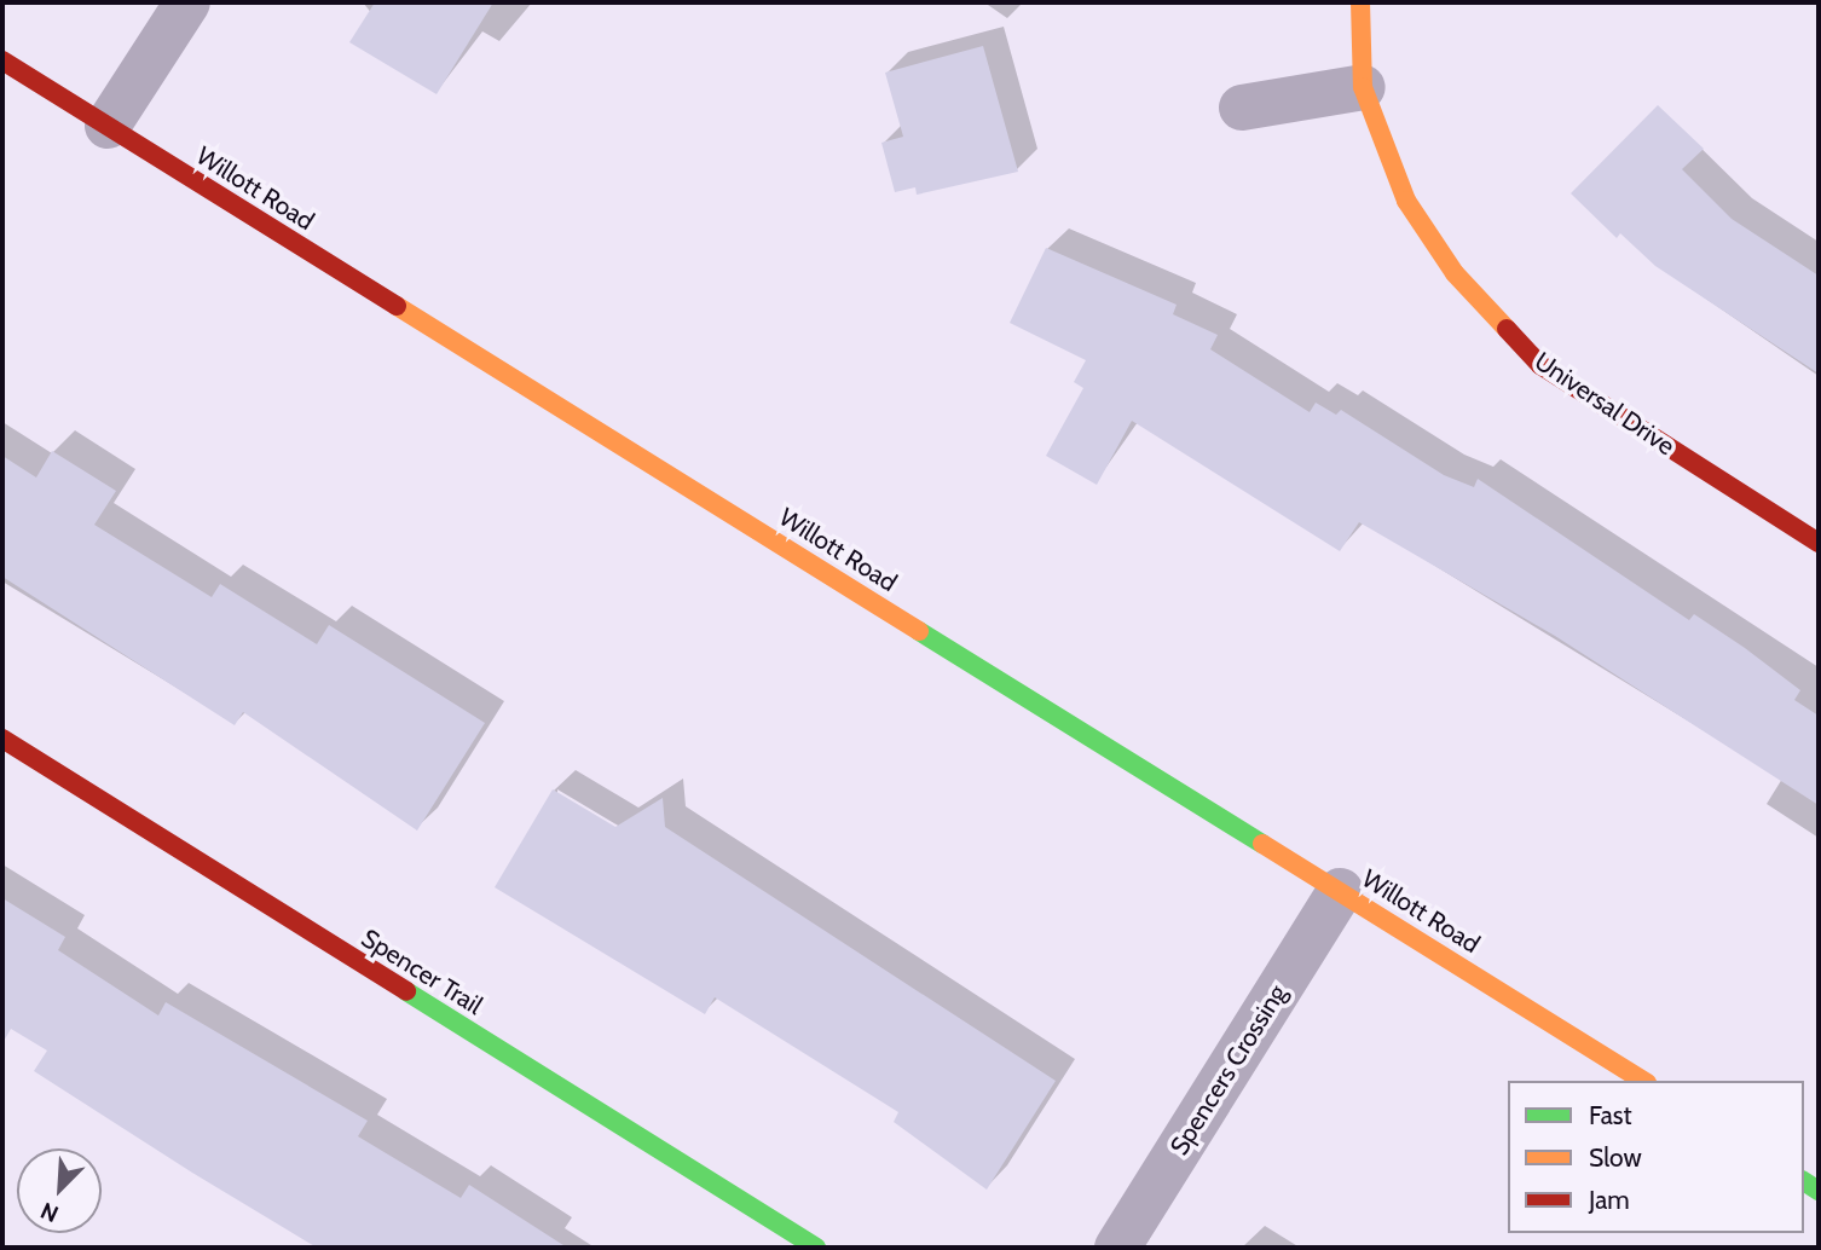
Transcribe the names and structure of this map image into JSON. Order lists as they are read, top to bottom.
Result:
{
  "streets": {
    "main road": ["Willott Road", "Universal Drive", "Spencer Trail"],
    "street": ["Spencers Crossing"]
  },
  "crossings": [
    ["Willott Road", "Spencers Crossing"]
  ],
  "legend": ["Fast", "Slow", "Jam"],
  "north": "bottom left"
}
